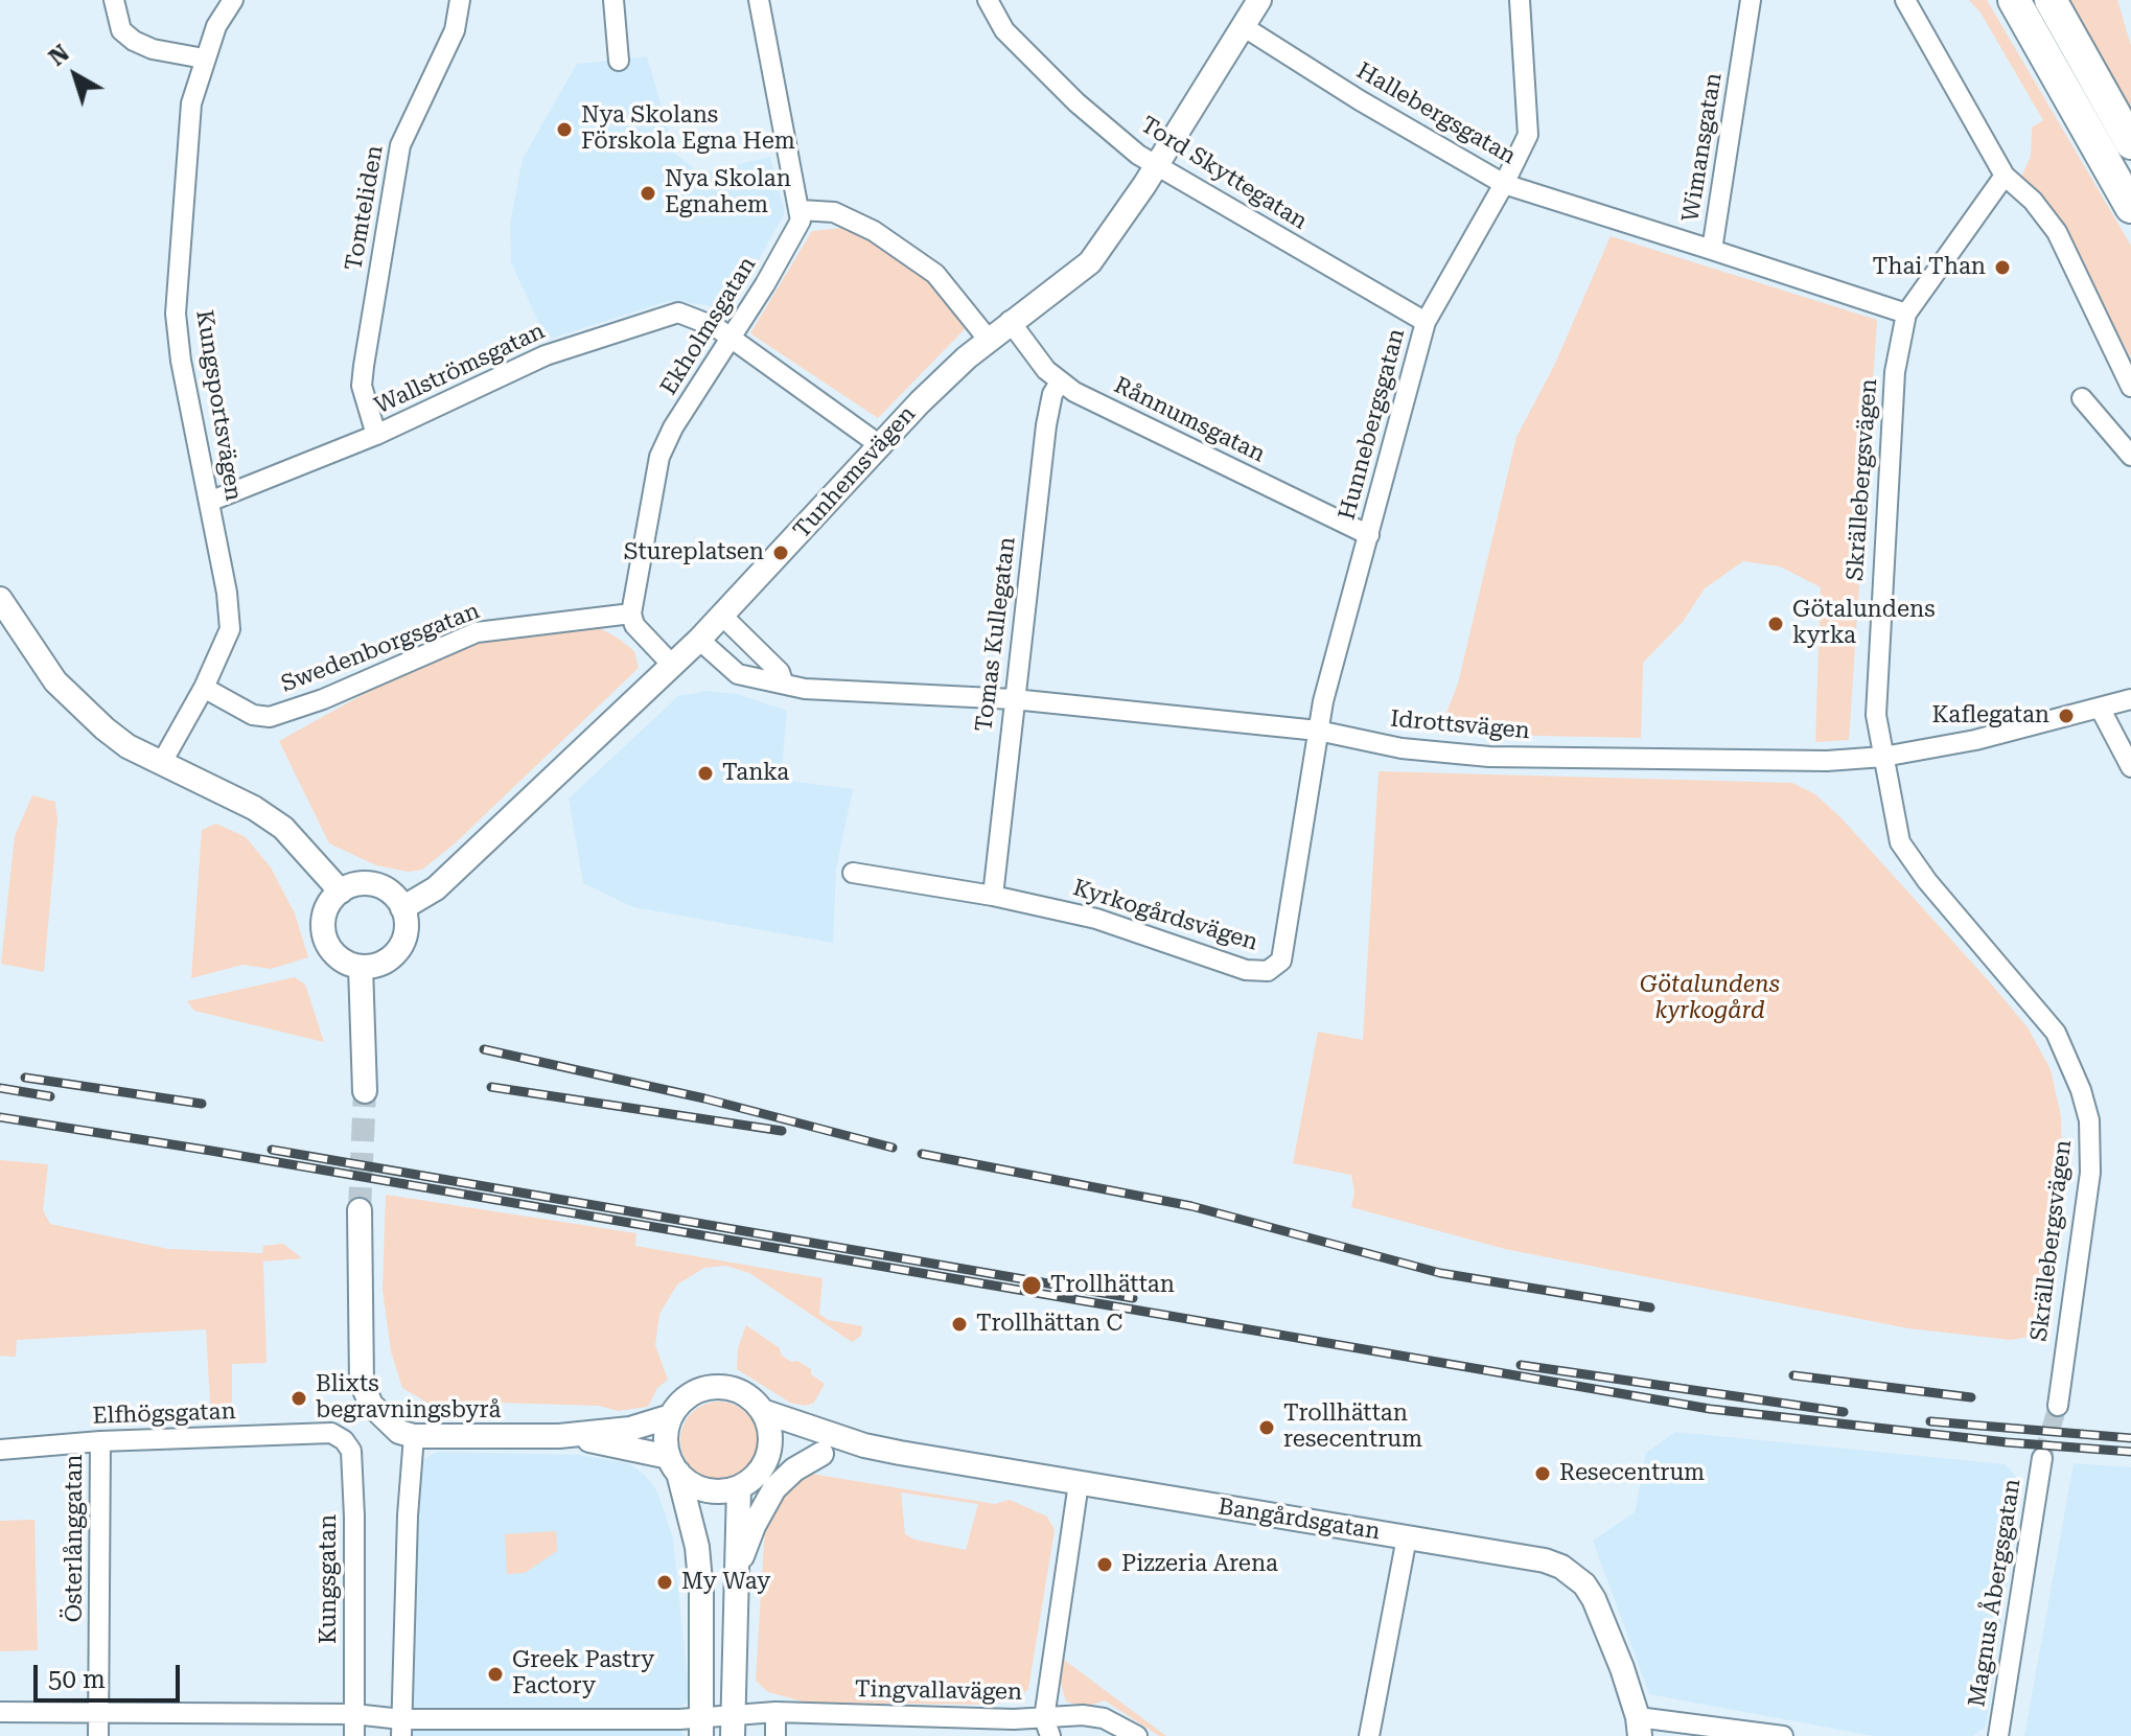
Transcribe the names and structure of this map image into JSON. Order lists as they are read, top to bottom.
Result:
{
  "streets": {
    "street": [
      "Hallebergsgatan",
      "Wimansgatan",
      "Tord Skyttegatan",
      "Tomteliden",
      "Ekholmsgatan",
      "Wallströmsgatan",
      "Kungsportsvägen",
      "Rånnumsgatan",
      "Hunnebergsgatan",
      "Tunhemsvägen",
      "Skrällebergsvägen",
      "Tomas Kullegatan",
      "Swedenborgsgatan",
      "Idrottsvägen",
      "Kyrkogårdsvägen",
      "Elfhögsgatan",
      "Bangårdsgatan",
      "Österlånggatan",
      "Kungsgatan",
      "Magnus Åbergsgatan",
      "Tingvallavägen"
    ]
  },
  "crossings": [
    ["Hallebergsgatan", "Wimansgatan"],
    ["Hallebergsgatan", "Hunnebergsgatan"],
    ["Hallebergsgatan", "Tunhemsvägen"],
    ["Wimansgatan", "Skrällebergsvägen"],
    ["Tord Skyttegatan", "Hunnebergsgatan"],
    ["Tord Skyttegatan", "Tunhemsvägen"],
    ["Tomteliden", "Wallströmsgatan"],
    ["Ekholmsgatan", "Wallströmsgatan"],
    ["Ekholmsgatan", "Swedenborgsgatan"],
    ["Wallströmsgatan", "Kungsportsvägen"],
    ["Kungsportsvägen", "Swedenborgsgatan"],
    ["Rånnumsgatan", "Hunnebergsgatan"],
    ["Rånnumsgatan", "Tunhemsvägen"],
    ["Rånnumsgatan", "Tomas Kullegatan"],
    ["Hunnebergsgatan", "Idrottsvägen"],
    ["Hunnebergsgatan", "Kyrkogårdsvägen"],
    ["Tunhemsvägen", "Idrottsvägen"],
    ["Skrällebergsvägen", "Idrottsvägen"],
    ["Tomas Kullegatan", "Idrottsvägen"],
    ["Tomas Kullegatan", "Kyrkogårdsvägen"],
    ["Idrottsvägen", "Kyrkogårdsvägen"],
    ["Elfhögsgatan", "Österlånggatan"],
    ["Elfhögsgatan", "Kungsgatan"],
    ["Österlånggatan", "Tingvallavägen"],
    ["Kungsgatan", "Tingvallavägen"]
  ],
  "parks": ["Götalundens kyrkogård"],
  "places": [
    "Nya Skolans Förskola Egna Hem",
    "Nya Skolan Egnahem",
    "Thai Than",
    "Stureplatsen",
    "Götalundens kyrka",
    "Kaflegatan",
    "Tanka",
    "Trollhättan",
    "Trollhättan C",
    "Blixts begravningsbyrå",
    "Trollhättan resecentrum",
    "Resecentrum",
    "Pizzeria Arena",
    "My Way",
    "Greek Pastry Factory"
  ],
  "scale_bar": "50 m",
  "north": "top left"
}
